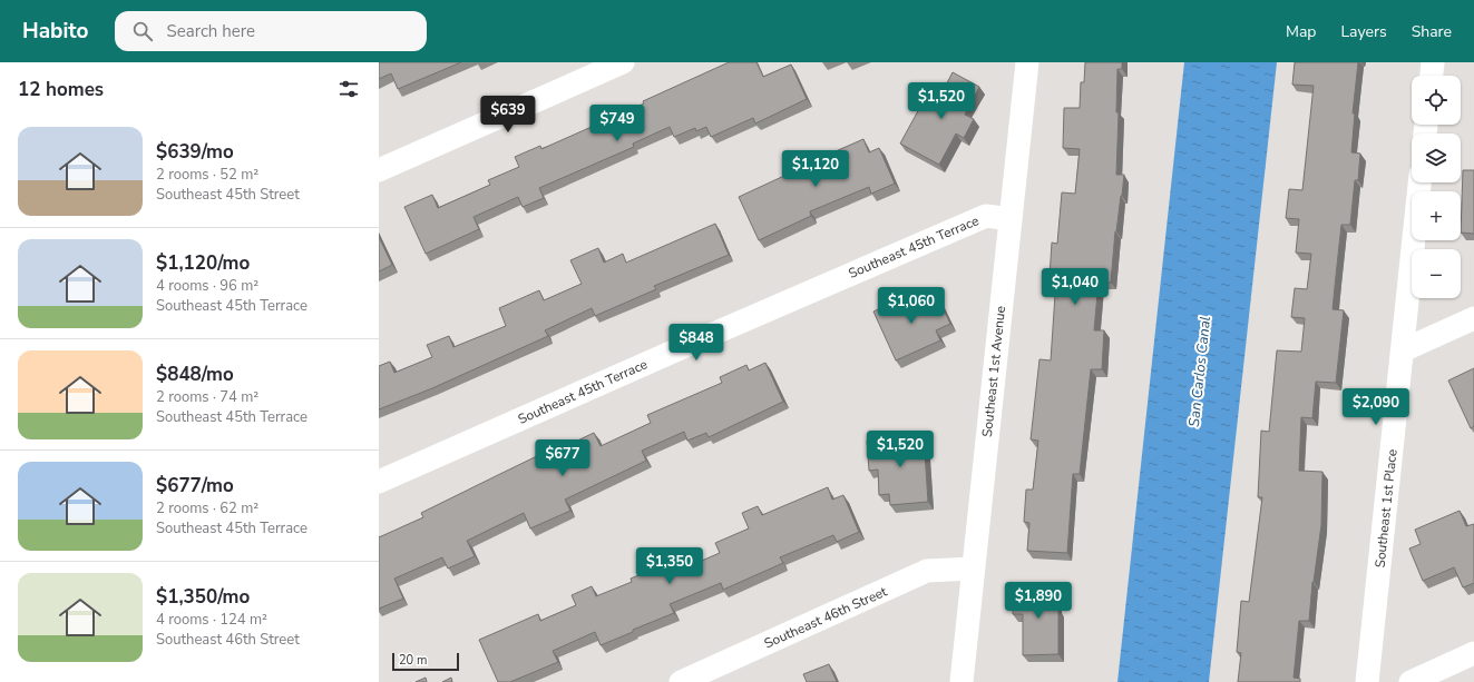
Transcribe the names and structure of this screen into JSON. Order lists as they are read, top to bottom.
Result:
{
  "streets": {
    "street": [
      "Southeast 45th Terrace",
      "Southeast 1st Avenue",
      "Southeast 1st Place",
      "Southeast 46th Street"
    ]
  },
  "crossings": [
    ["Southeast 45th Terrace", "Southeast 1st Avenue"],
    ["Southeast 1st Avenue", "Southeast 46th Street"]
  ],
  "water": ["San Carlos Canal"],
  "scale_bar": "20 m",
  "page": {
    "header": "Habito",
    "search": "Search here",
    "nav": ["Map", "Layers", "Share"],
    "heading": "12 homes",
    "map_buttons": ["+", "−"],
    "price": [
      "$1,520",
      "$639",
      "$749",
      "$1,120",
      "$1,040",
      "$1,060",
      "$848",
      "$2,090",
      "$1,520",
      "$677",
      "$1,350",
      "$1,890"
    ],
    "list": [
      {
        "name": "$639/mo",
        "note": "2 rooms · 52 m² · Southeast 45th Street"
      },
      {
        "name": "$1,120/mo",
        "note": "4 rooms · 96 m² · Southeast 45th Terrace"
      },
      {
        "name": "$848/mo",
        "note": "2 rooms · 74 m² · Southeast 45th Terrace"
      },
      {
        "name": "$677/mo",
        "note": "2 rooms · 62 m² · Southeast 45th Terrace"
      },
      {
        "name": "$1,350/mo",
        "note": "4 rooms · 124 m² · Southeast 46th Street"
      }
    ],
    "scale": "20 m"
  }
}
